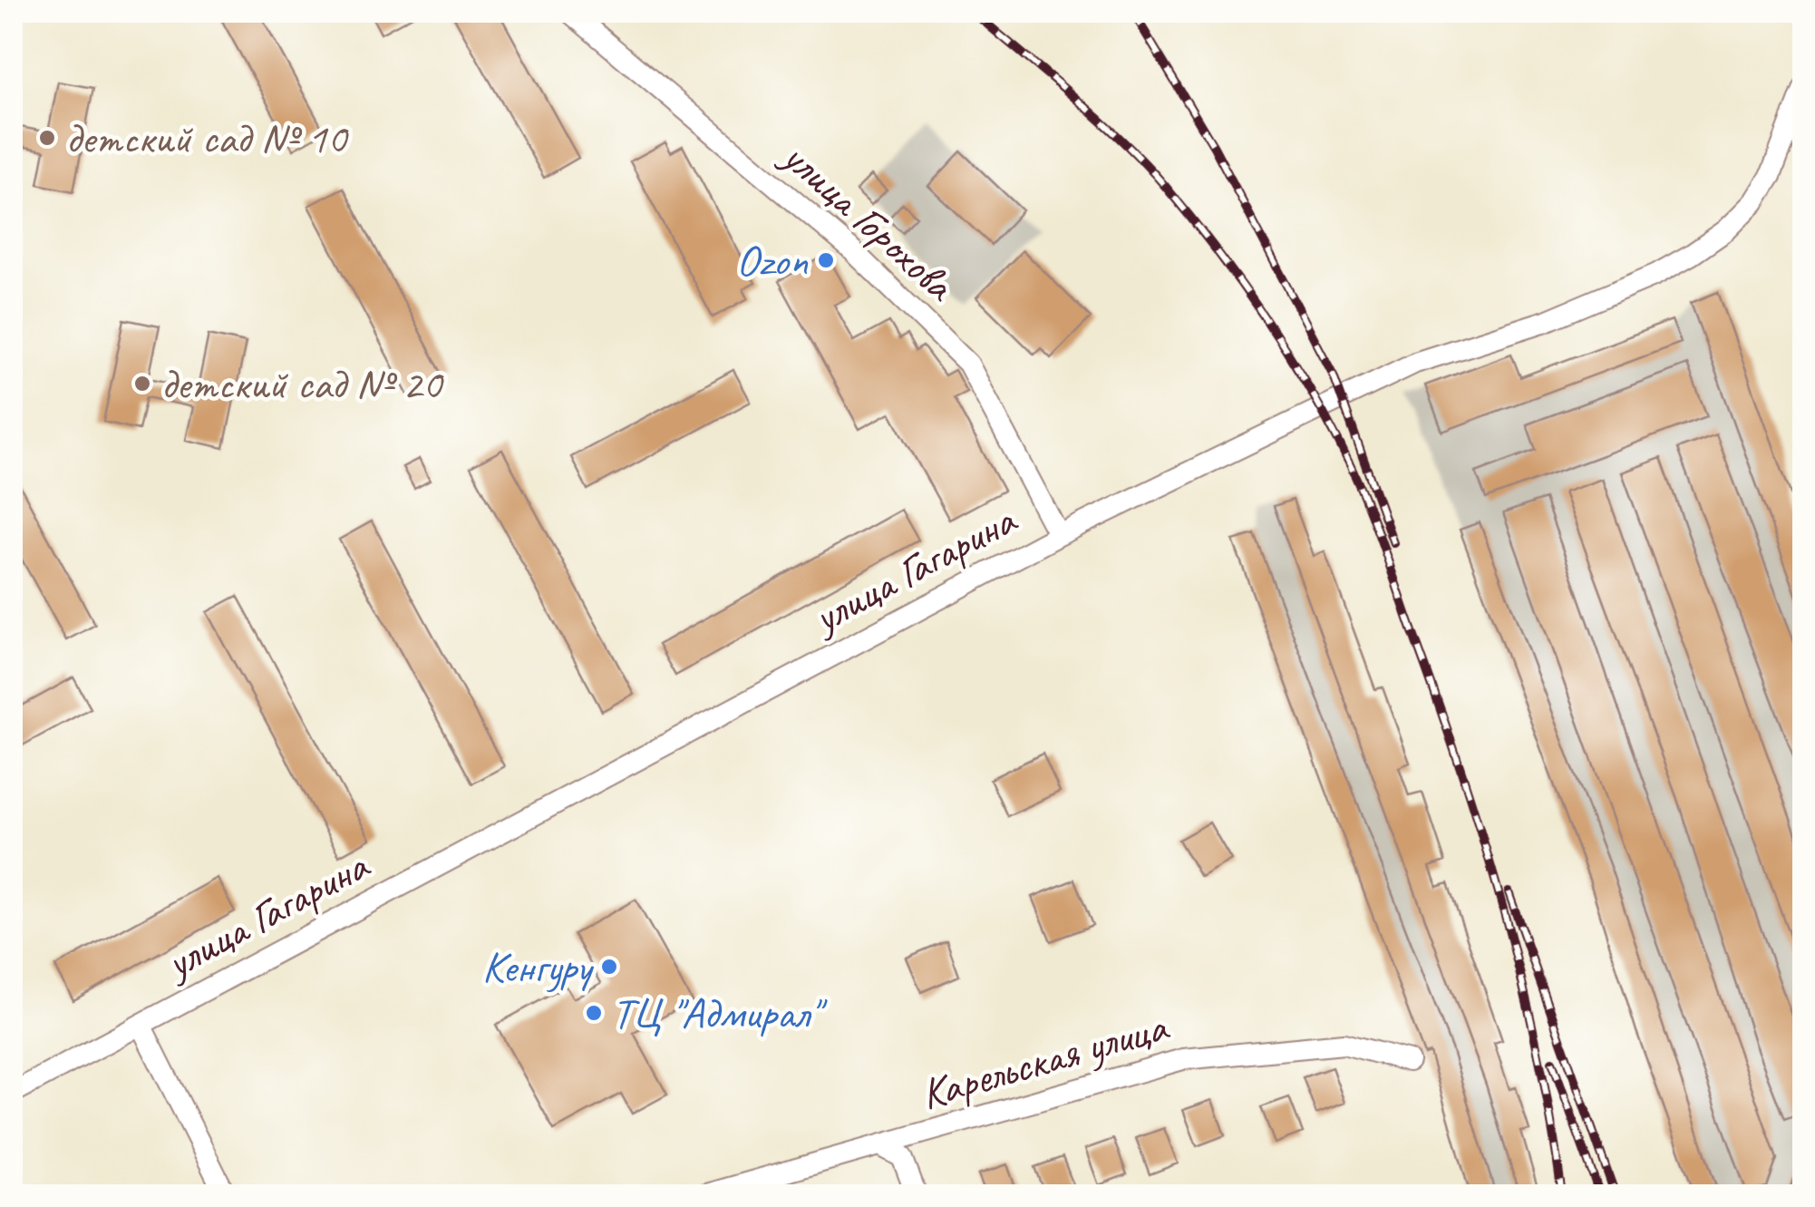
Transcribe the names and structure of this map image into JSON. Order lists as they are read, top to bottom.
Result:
{
  "streets": {
    "street": ["улица Горохова", "улица Гагарина", "Карельская улица"]
  },
  "crossings": [
    ["улица Горохова", "улица Гагарина"]
  ],
  "places": [
    "детский сад № 10",
    "Ozon",
    "детский сад № 20",
    "Кенгуру",
    "ТЦ \"Адмирал\""
  ]
}
